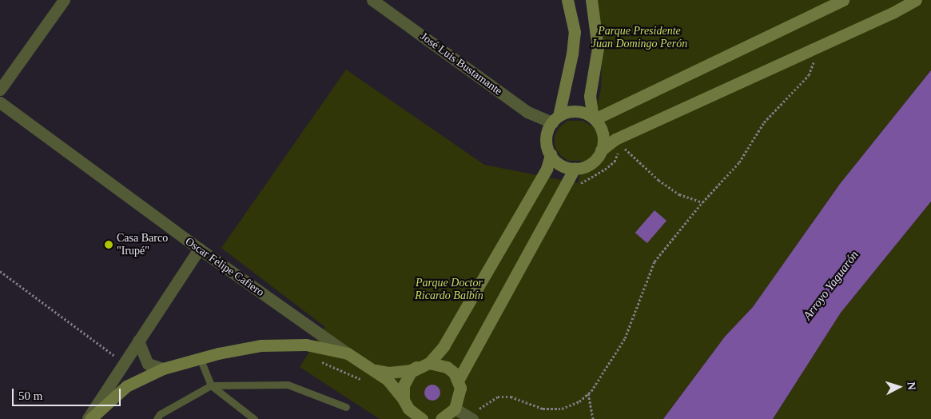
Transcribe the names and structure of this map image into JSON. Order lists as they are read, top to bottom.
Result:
{
  "streets": {
    "main road": ["Oscar Felipe Cafiero"],
    "street": ["José Luis Bustamante"]
  },
  "water": ["Arroyo Yaguarón"],
  "parks": ["Parque Presidente Juan Domingo Perón", "Parque Doctor Ricardo Balbín"],
  "places": ["Casa Barco \"Irupé\""],
  "scale_bar": "50 m",
  "north": "right"
}
